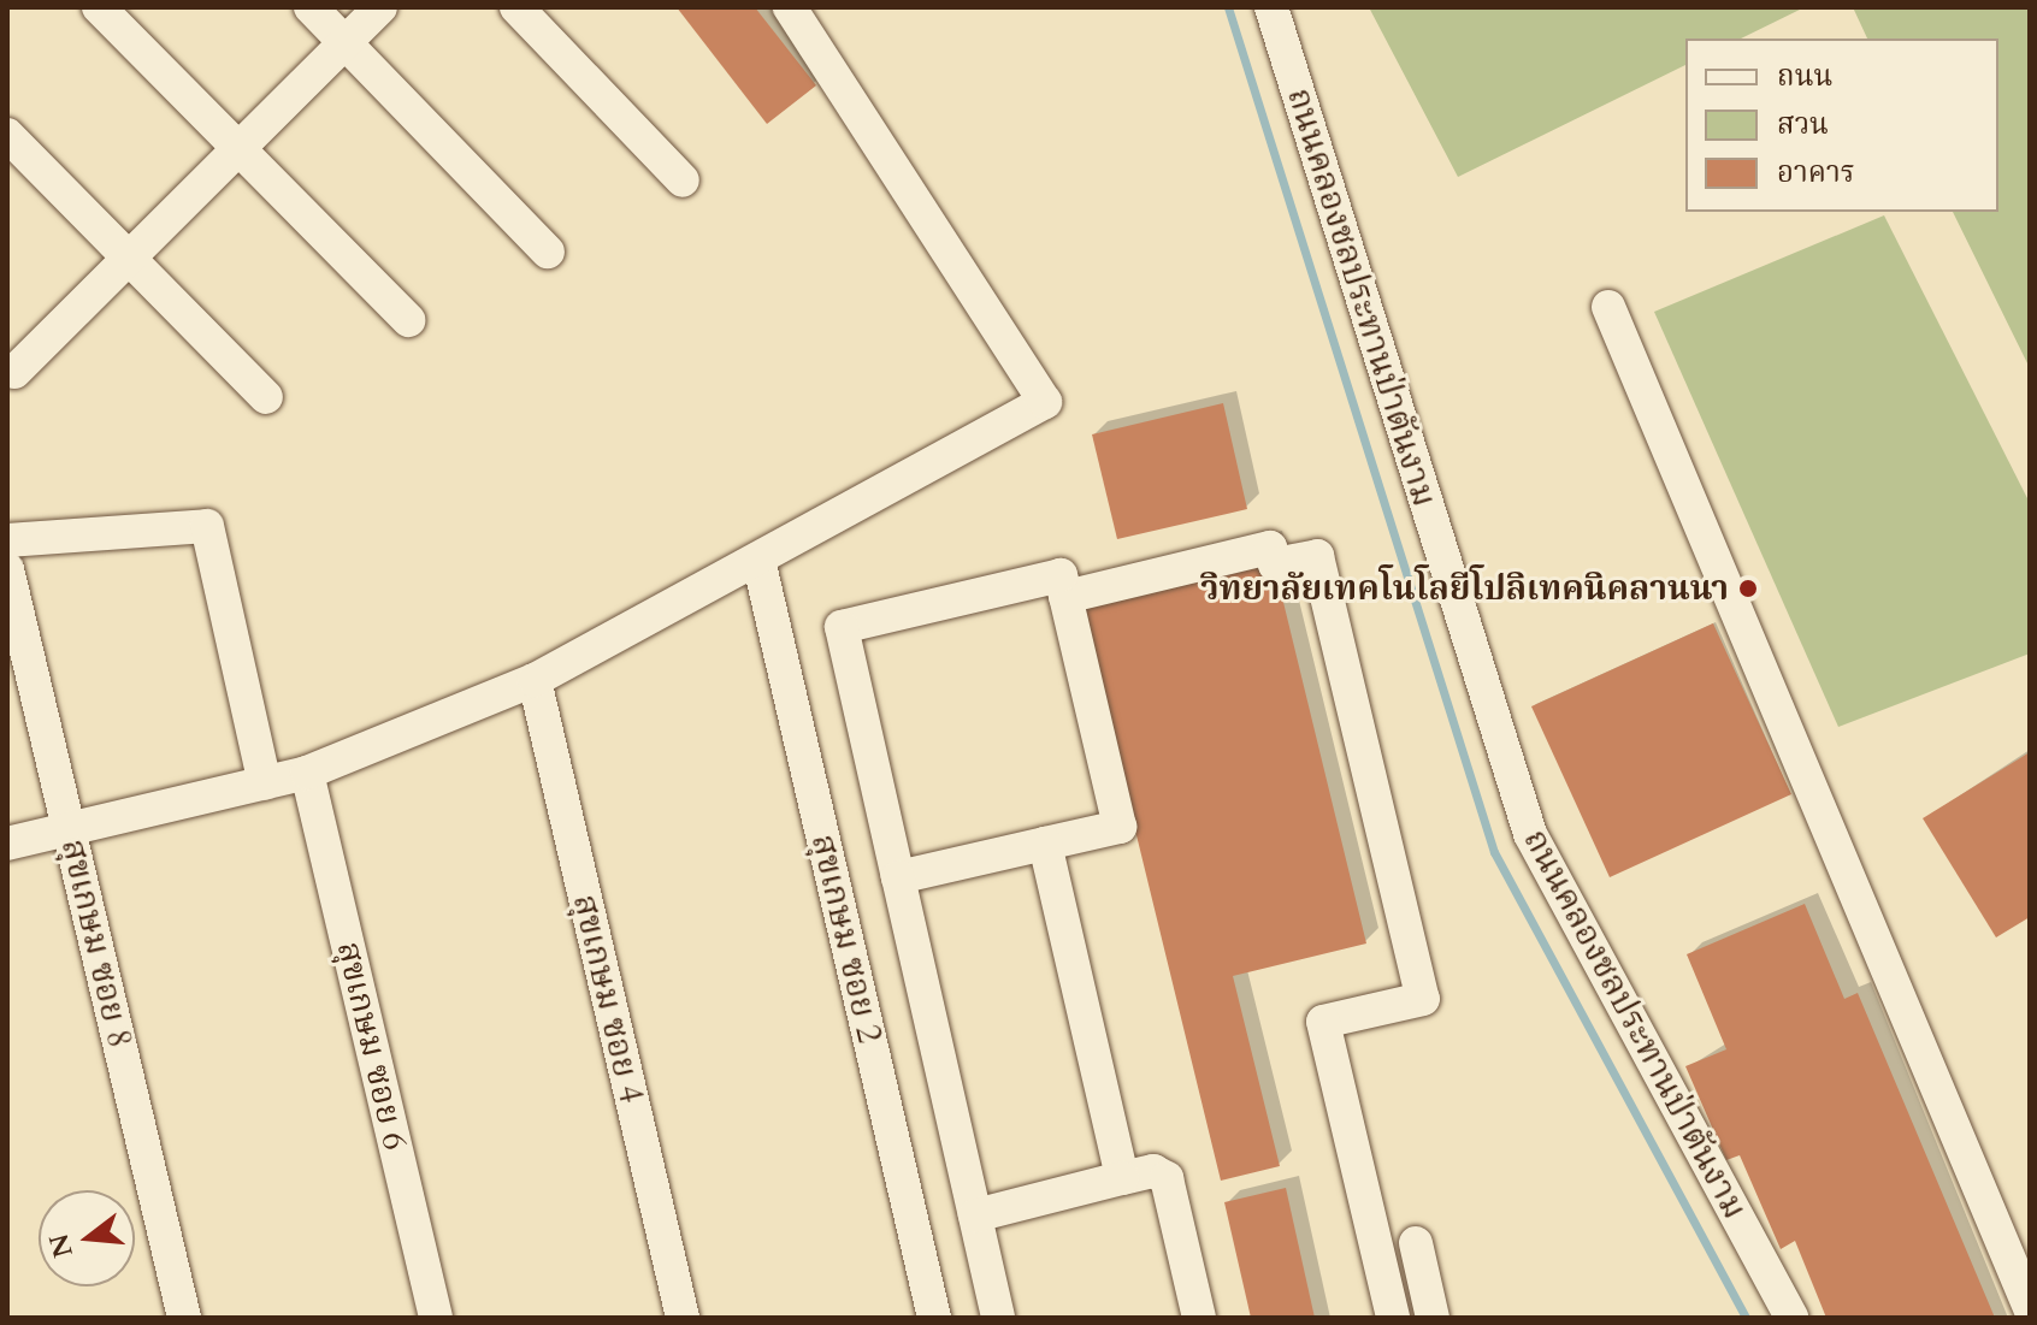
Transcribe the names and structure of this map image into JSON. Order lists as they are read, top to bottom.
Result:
{
  "streets": {
    "street": [
      "ถนนคลองชลประทานป่าตันงาม",
      "สุขเกษม ซอย 2",
      "สุขเกษม ซอย 8",
      "สุขเกษม ซอย 4",
      "สุขเกษม ซอย 6"
    ]
  },
  "places": ["วิทยาลัยเทคโนโลยีโปลิเทคนิคลานนา"],
  "legend": ["ถนน", "สวน", "อาคาร"],
  "north": "left"
}
